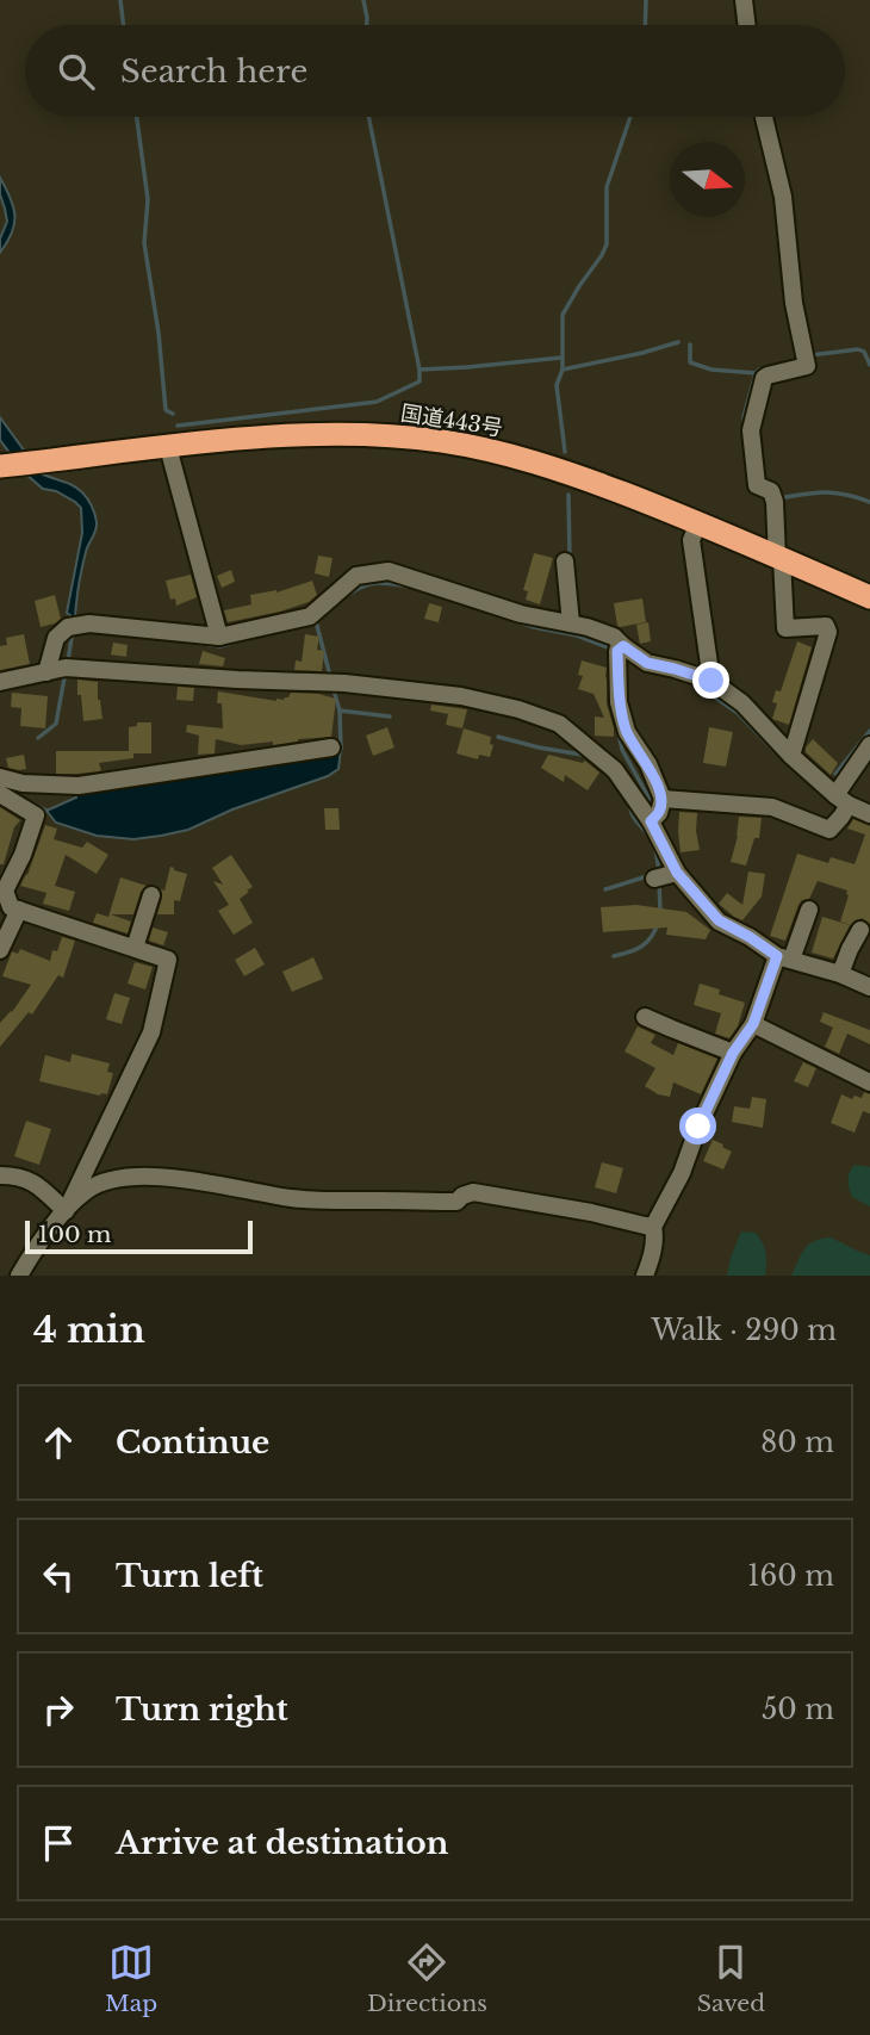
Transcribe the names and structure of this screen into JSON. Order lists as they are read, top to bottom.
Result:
{
  "streets": {
    "highway": ["国道443号"]
  },
  "scale_bar": "100 m",
  "north": "right",
  "page": {
    "search": "Search here",
    "scale": "100 m",
    "heading": ["4 min", "Walk · 290 m"],
    "list": [
      ["Continue", "80 m"],
      ["Turn left", "160 m"],
      ["Turn right", "50 m"],
      "Arrive at destination"
    ],
    "nav": ["Map", "Directions", "Saved"]
  }
}
